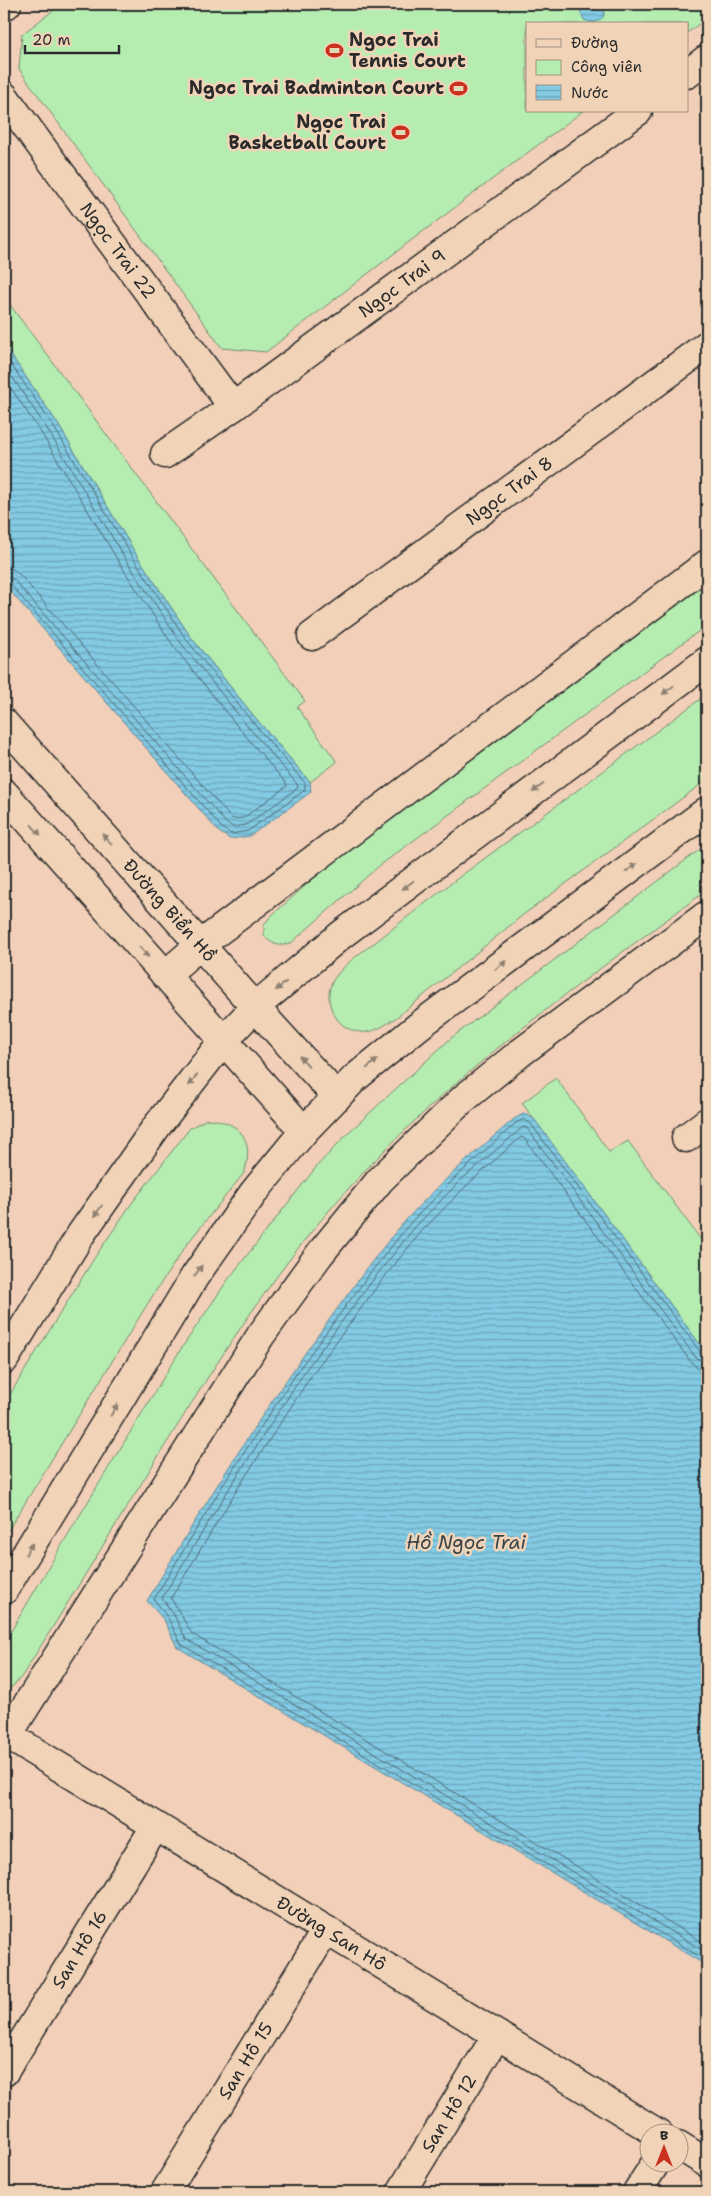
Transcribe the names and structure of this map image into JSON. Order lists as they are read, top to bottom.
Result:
{
  "streets": {
    "street": [
      "Ngọc Trai 22",
      "Ngọc Trai 9",
      "Ngọc Trai 8",
      "Đường Biển Hồ",
      "Đường San Hô",
      "San Hô 16",
      "San Hô 15",
      "San Hô 12"
    ]
  },
  "crossings": [
    ["Ngọc Trai 22", "Ngọc Trai 9"],
    ["Đường San Hô", "San Hô 16"],
    ["Đường San Hô", "San Hô 15"],
    ["Đường San Hô", "San Hô 12"]
  ],
  "water": ["Hồ Ngọc Trai"],
  "places": {
    "sports": ["Ngoc Trai Tennis Court", "Ngoc Trai Badminton Court", "Ngọc Trai Basketball Court"]
  },
  "legend": ["Đường", "Công viên", "Nước"],
  "scale_bar": "20 m",
  "north": "top"
}
